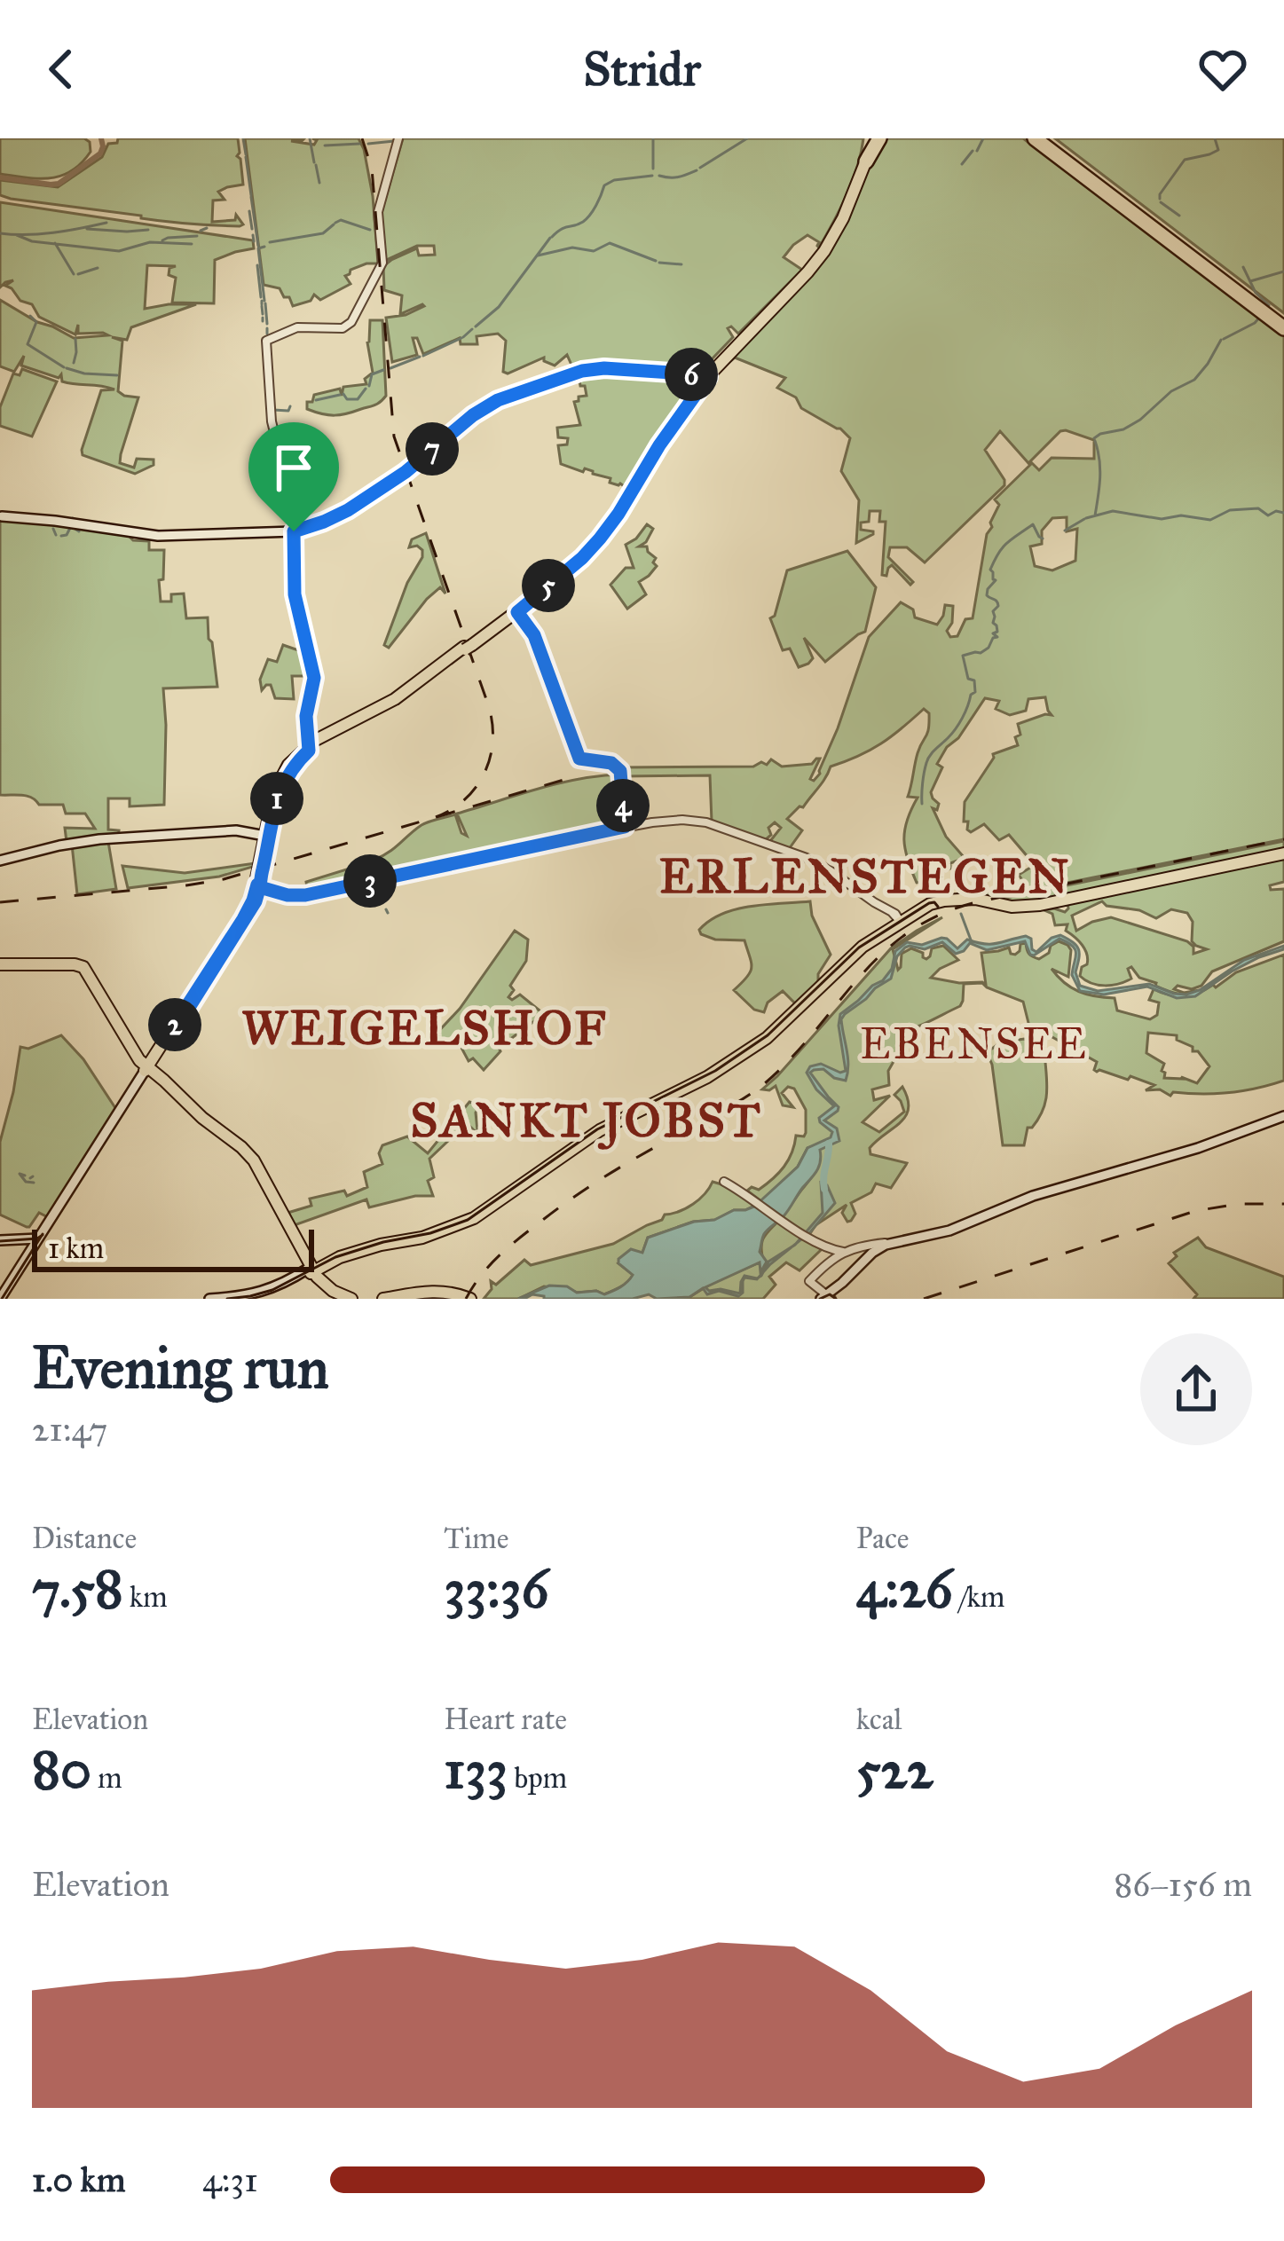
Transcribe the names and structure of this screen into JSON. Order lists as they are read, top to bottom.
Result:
{
  "districts": [
    "ERLENSTEGEN",
    "WEIGELSHOF",
    "EBENSEE",
    "SANKT JOBST"
  ],
  "scale_bar": "1 km",
  "page": {
    "header": "Stridr",
    "pins": [
      "6",
      "7",
      "5",
      "1",
      "4",
      "3",
      "2"
    ],
    "scale": "1 km",
    "heading": ["Evening run", "21:47"],
    "stats": [
      ["Distance", "7.58 km"],
      ["Time", "33:36"],
      ["Pace", "4:26 /km"],
      ["Elevation", "80 m"],
      ["Heart rate", "133 bpm"],
      ["kcal", "522"]
    ],
    "chart": ["Elevation", "86–156 m"],
    "list": [
      {
        "name": "1.0 km",
        "note": "4:31"
      }
    ]
  }
}
